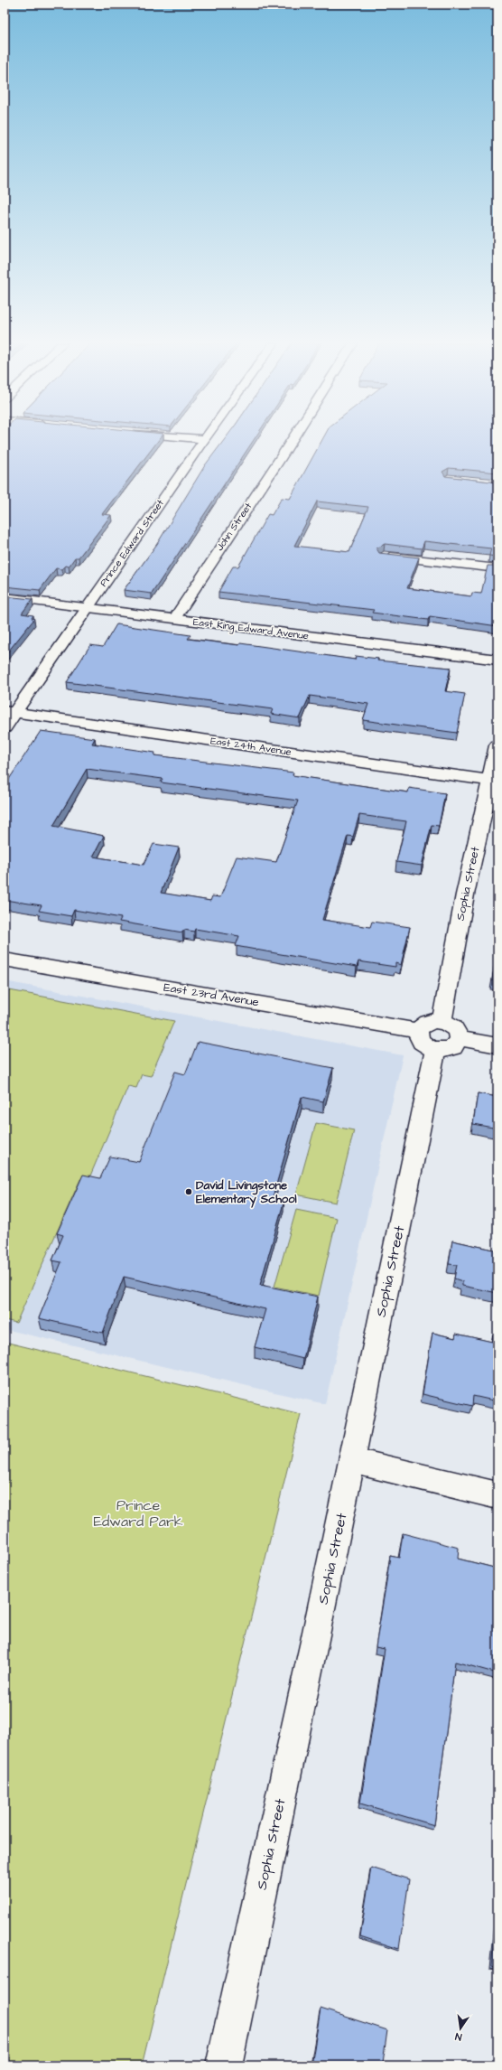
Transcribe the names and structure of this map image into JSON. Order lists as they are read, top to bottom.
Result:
{
  "streets": {
    "street": [
      "John Street",
      "Prince Edward Street",
      "East King Edward Avenue",
      "East 24th Avenue",
      "Sophia Street",
      "East 23rd Avenue"
    ]
  },
  "crossings": [
    ["John Street", "East King Edward Avenue"],
    ["Prince Edward Street", "East King Edward Avenue"],
    ["Prince Edward Street", "East 24th Avenue"],
    ["East 24th Avenue", "Sophia Street"],
    ["Sophia Street", "East 23rd Avenue"]
  ],
  "parks": ["Prince Edward Park"],
  "places": ["David Livingstone Elementary School"],
  "north": "bottom"
}
